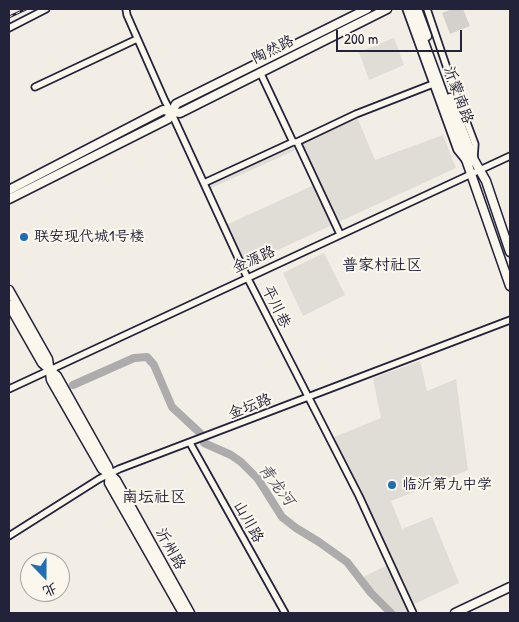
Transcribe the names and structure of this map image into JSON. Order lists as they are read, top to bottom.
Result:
{
  "streets": {
    "main road": ["陶然路", "沂蒙南路", "沂州路"],
    "street": [
      "金源路",
      "平川巷",
      "金坛路",
      "山川路"
    ]
  },
  "crossings": [
    ["陶然路", "平川巷"],
    ["金源路", "平川巷"],
    ["金源路", "沂州路"],
    ["平川巷", "金坛路"],
    ["金坛路", "山川路"],
    ["金坛路", "沂州路"]
  ],
  "districts": ["普家村社区", "南坛社区"],
  "water": ["青龙河"],
  "places": ["联安现代城1号楼", "临沂第九中学"],
  "scale_bar": "200 m",
  "north": "bottom"
}
